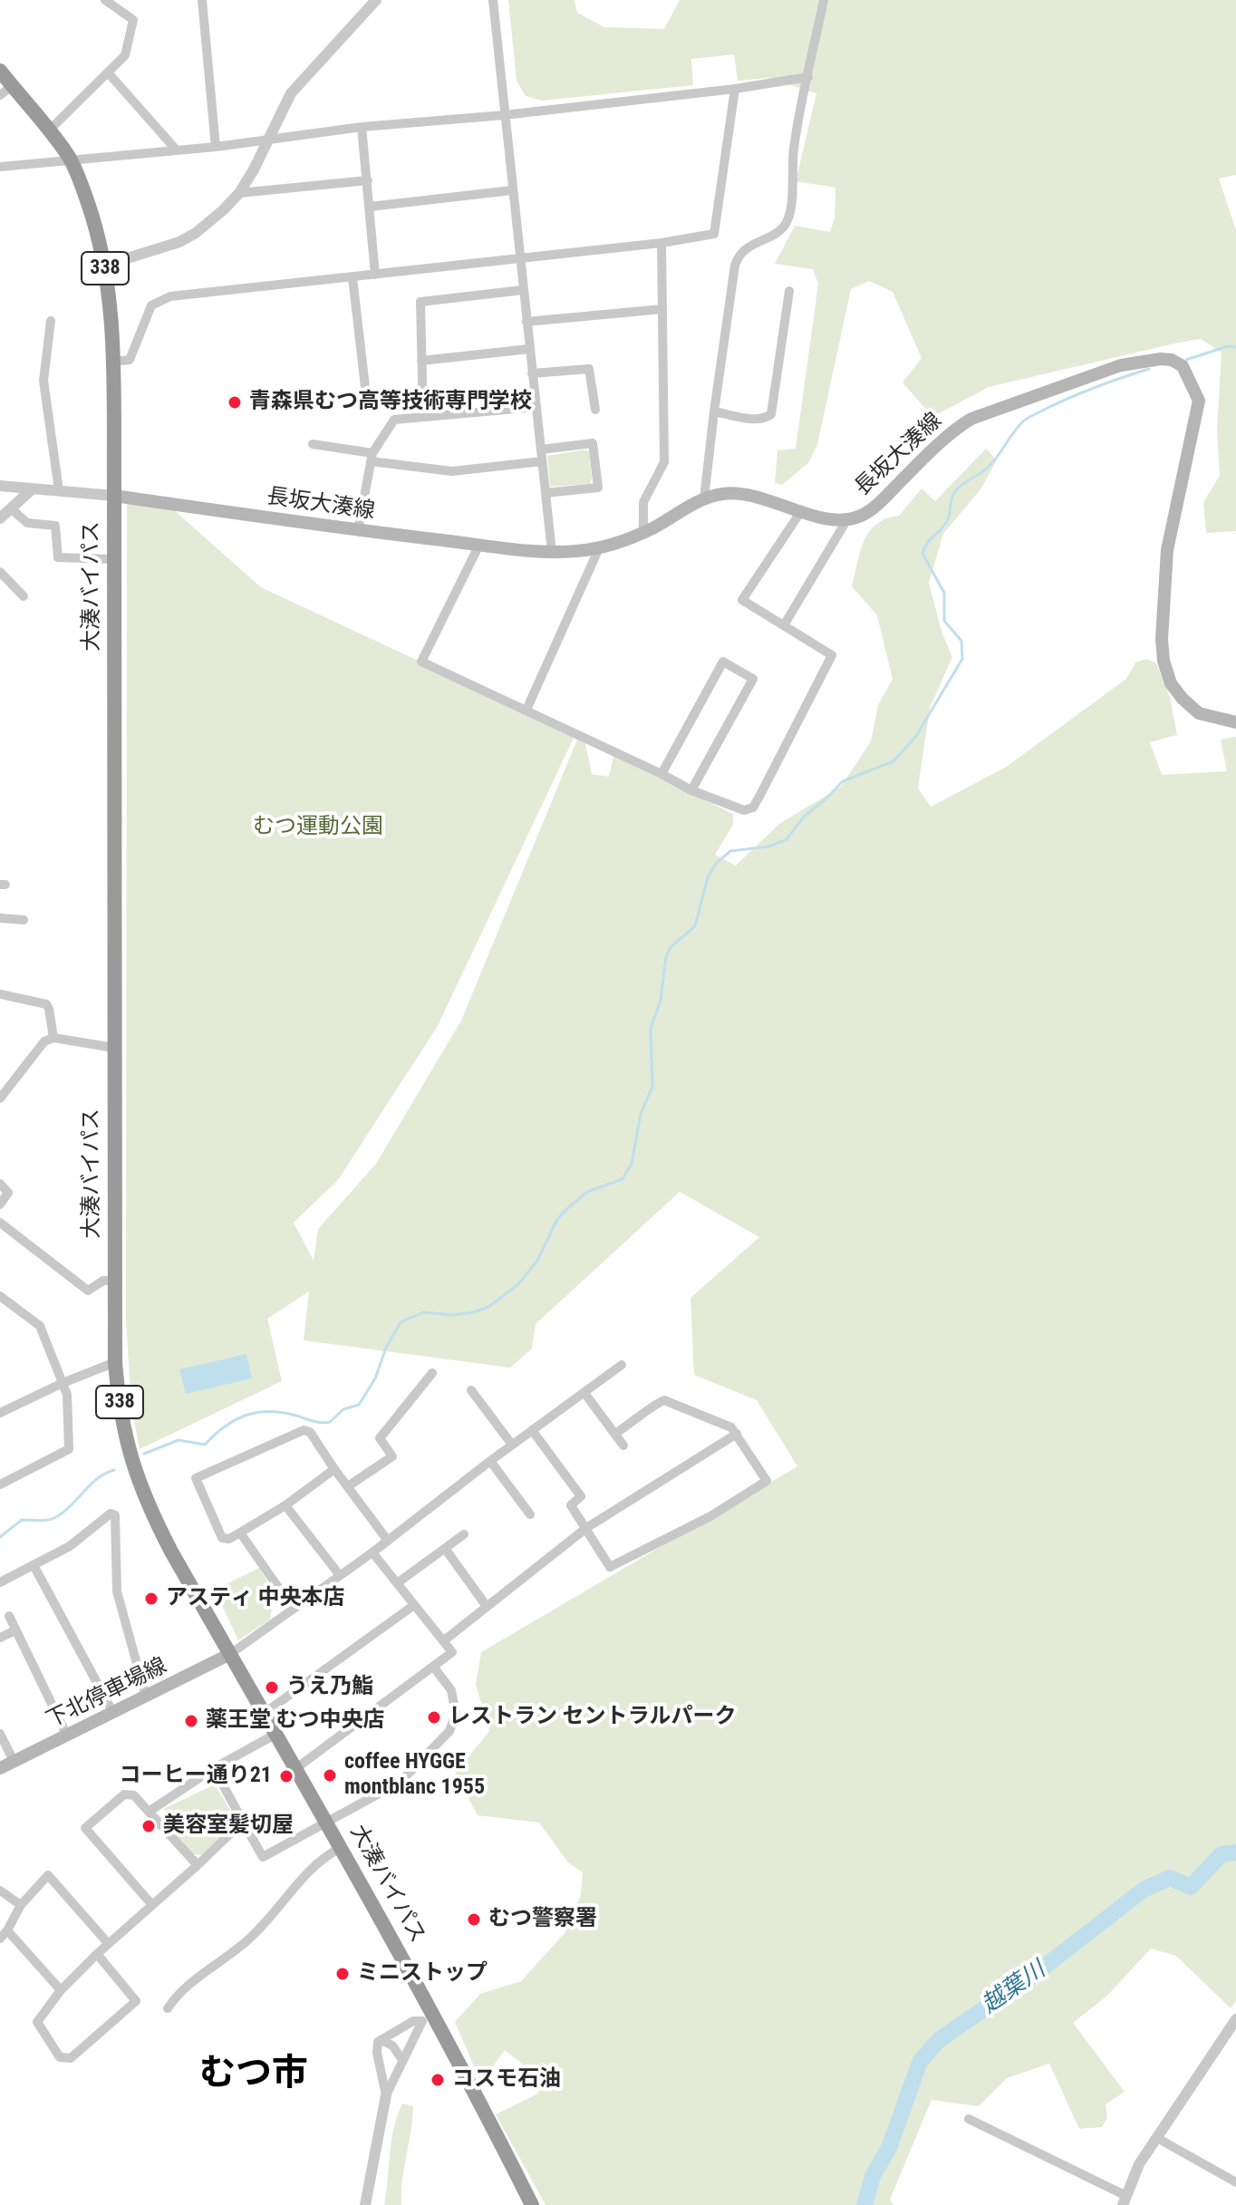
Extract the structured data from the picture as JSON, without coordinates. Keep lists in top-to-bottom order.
{
  "streets": {
    "highway": ["338", "大湊バイパス"],
    "main road": ["長坂大湊線", "下北停車場線"]
  },
  "crossings": [
    ["長坂大湊線", "大湊バイパス"],
    ["大湊バイパス", "下北停車場線"]
  ],
  "districts": ["むつ市"],
  "water": ["越葉川"],
  "parks": ["むつ運動公園"],
  "places": [
    "青森県むつ高等技術専門学校",
    "アスティ 中央本店",
    "うえ乃鮨",
    "レストラン セントラルパーク",
    "薬王堂 むつ中央店",
    "coffee HYGGE montblanc 1955",
    "コーヒー通り21",
    "美容室髪切屋",
    "むつ警察署",
    "ミニストップ",
    "コスモ石油"
  ]
}
